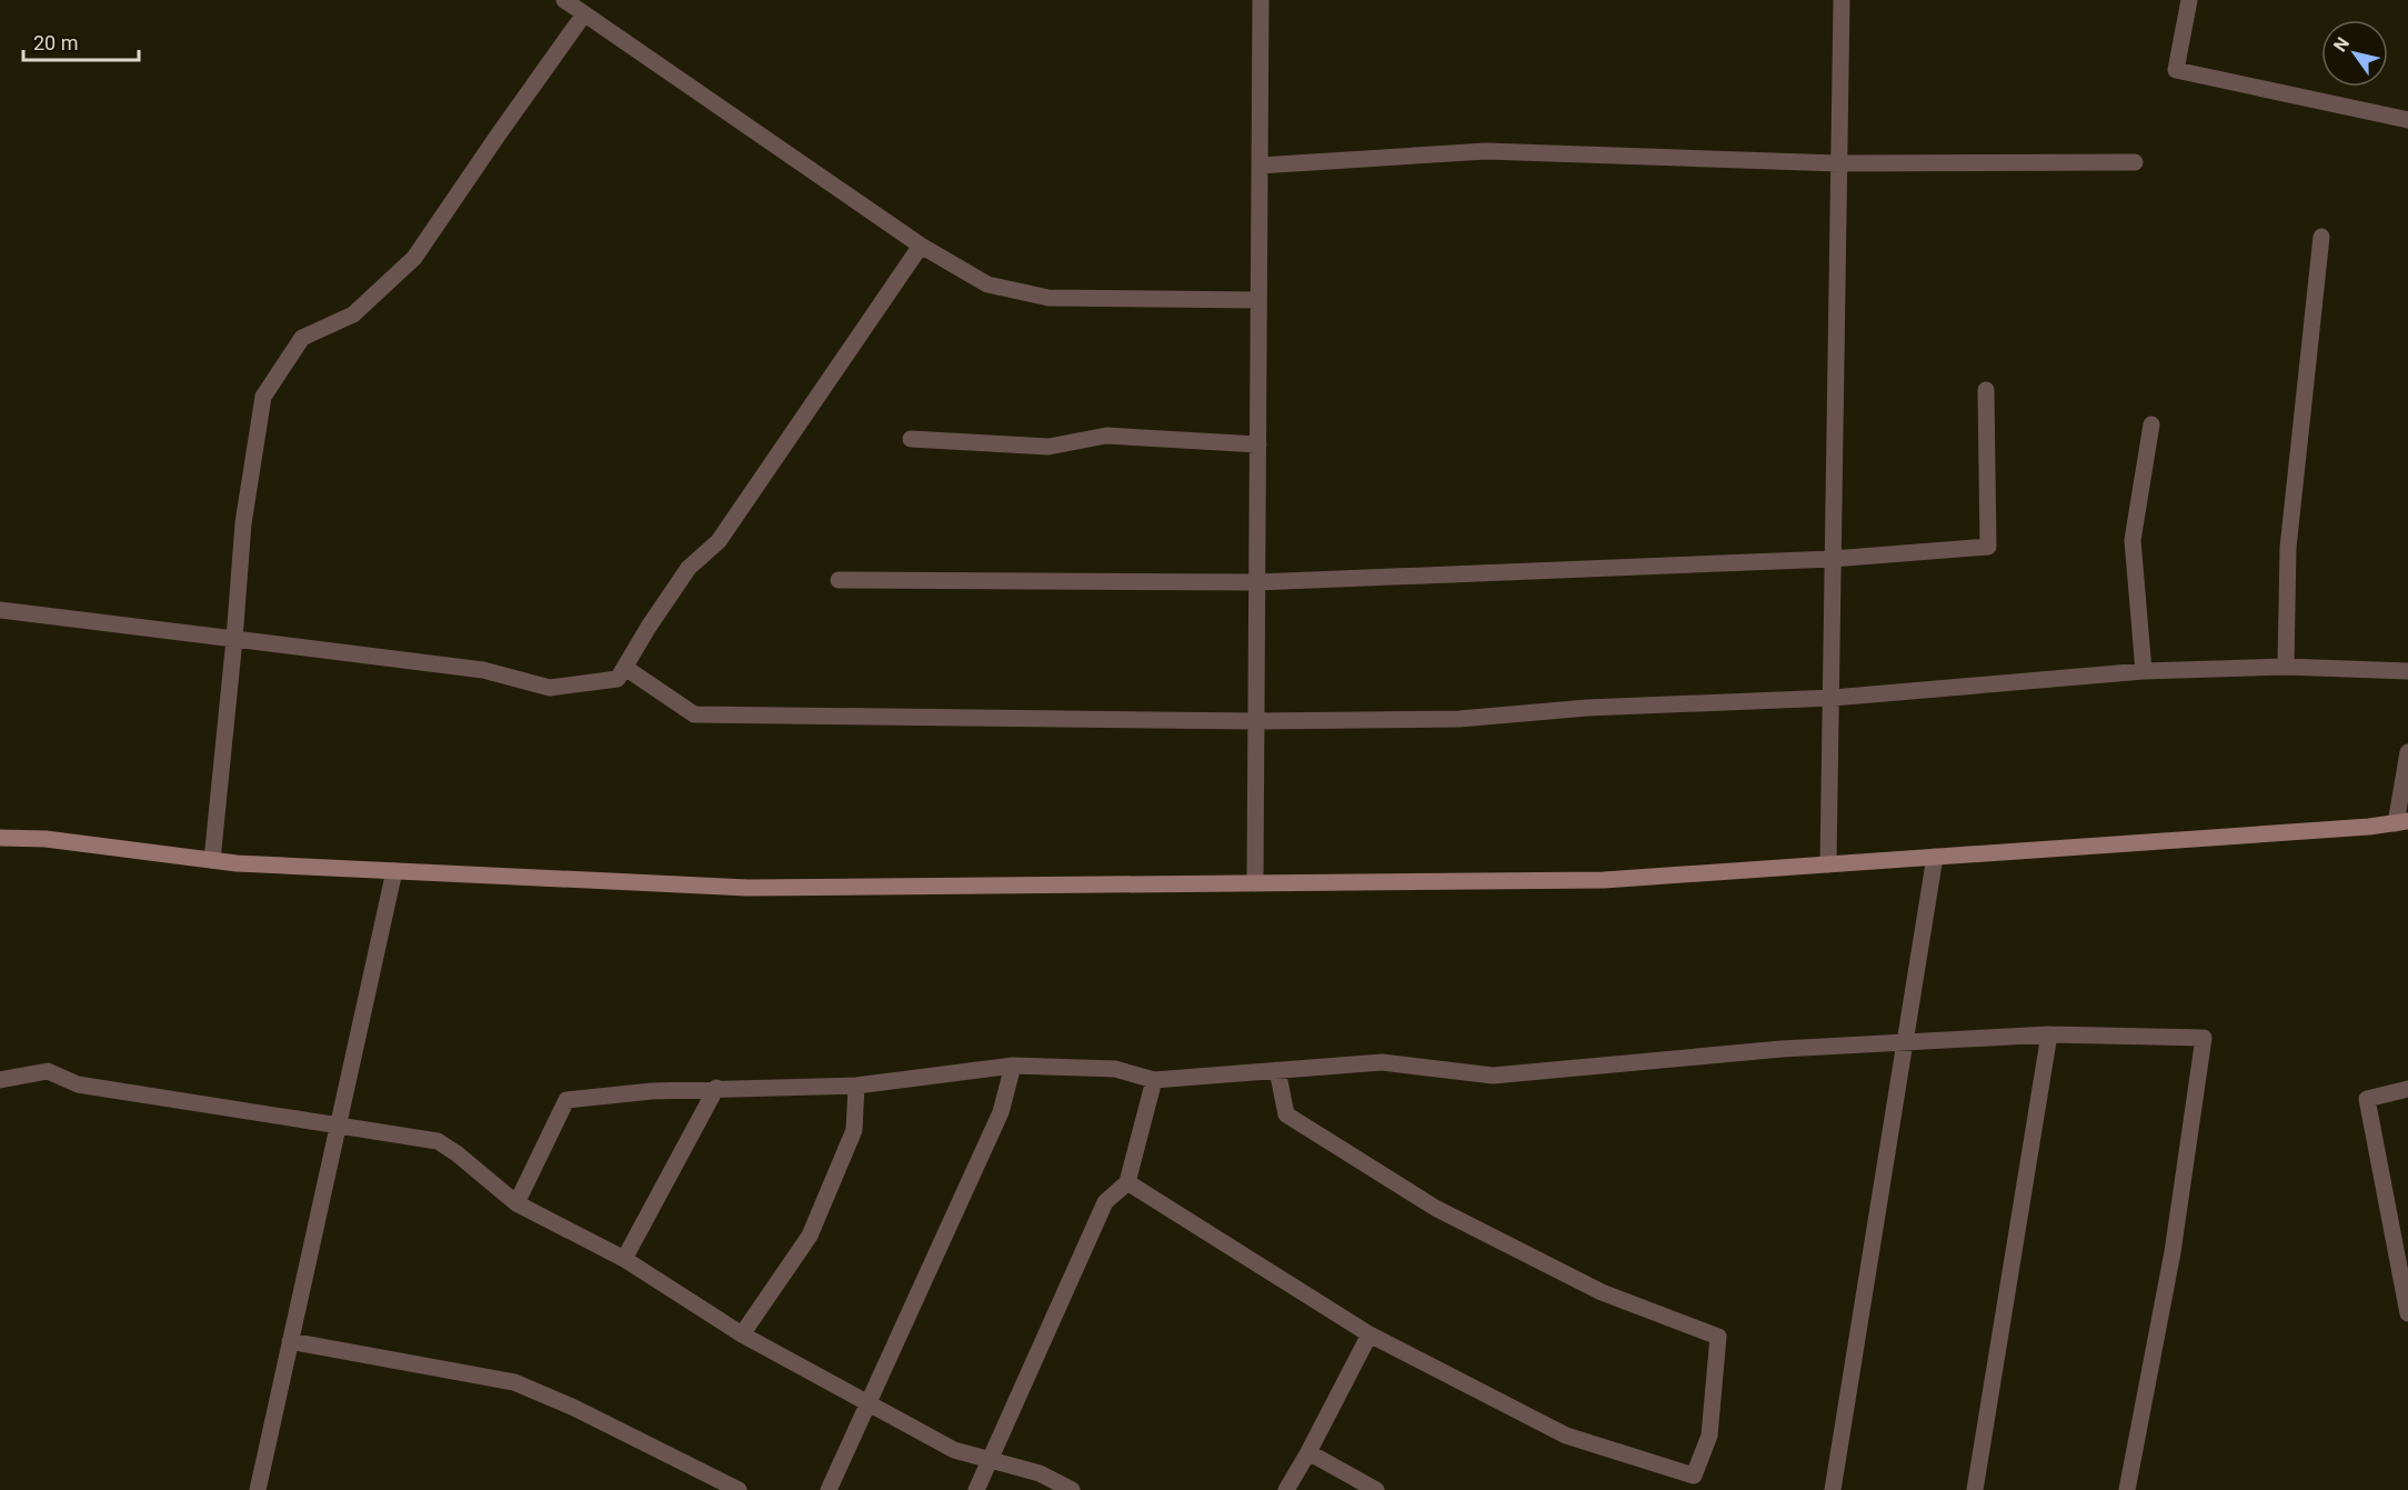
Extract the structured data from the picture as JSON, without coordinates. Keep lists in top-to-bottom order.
{
  "scale_bar": "20 m",
  "north": "top left"
}
